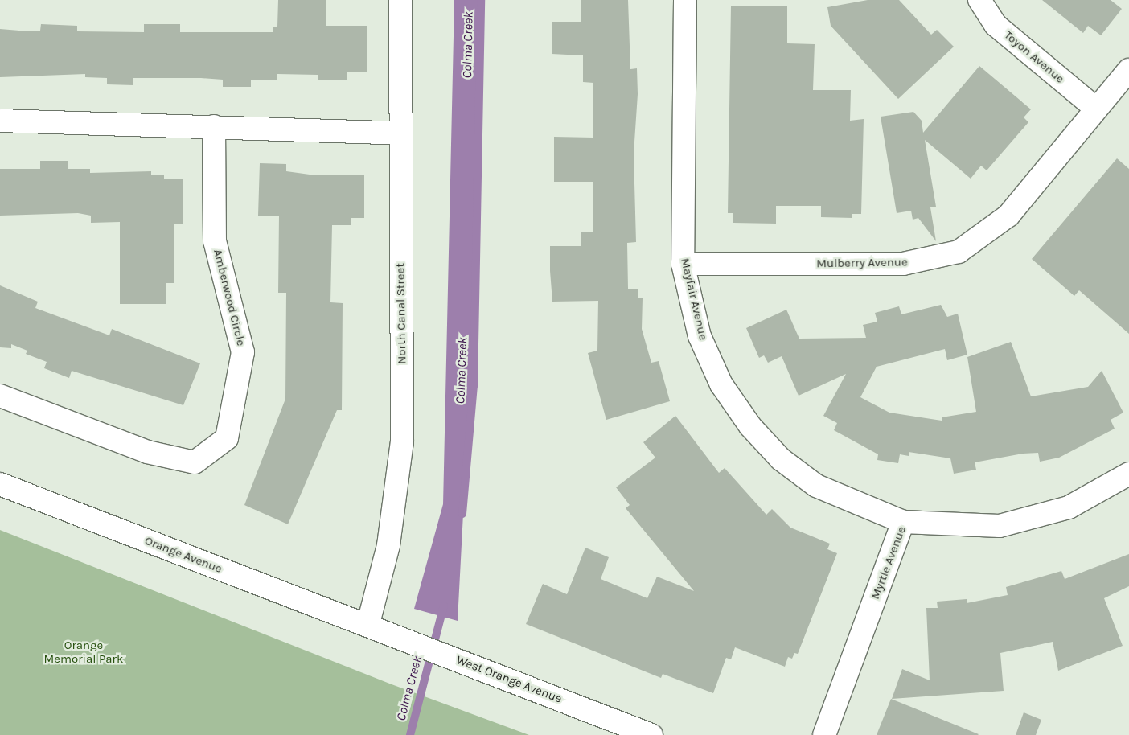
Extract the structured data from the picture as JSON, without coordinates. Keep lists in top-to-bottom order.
{
  "streets": {
    "street": [
      "Toyon Avenue",
      "Mulberry Avenue",
      "Amberwood Circle",
      "Mayfair Avenue",
      "North Canal Street",
      "Orange Avenue",
      "Myrtle Avenue",
      "West Orange Avenue"
    ]
  },
  "crossings": [
    ["Toyon Avenue", "Mulberry Avenue"],
    ["Mulberry Avenue", "Mayfair Avenue"],
    ["Mayfair Avenue", "Myrtle Avenue"],
    ["North Canal Street", "Orange Avenue"],
    ["North Canal Street", "West Orange Avenue"],
    ["Orange Avenue", "West Orange Avenue"]
  ],
  "water": ["Colma Creek"],
  "parks": ["Orange Memorial Park"]
}
